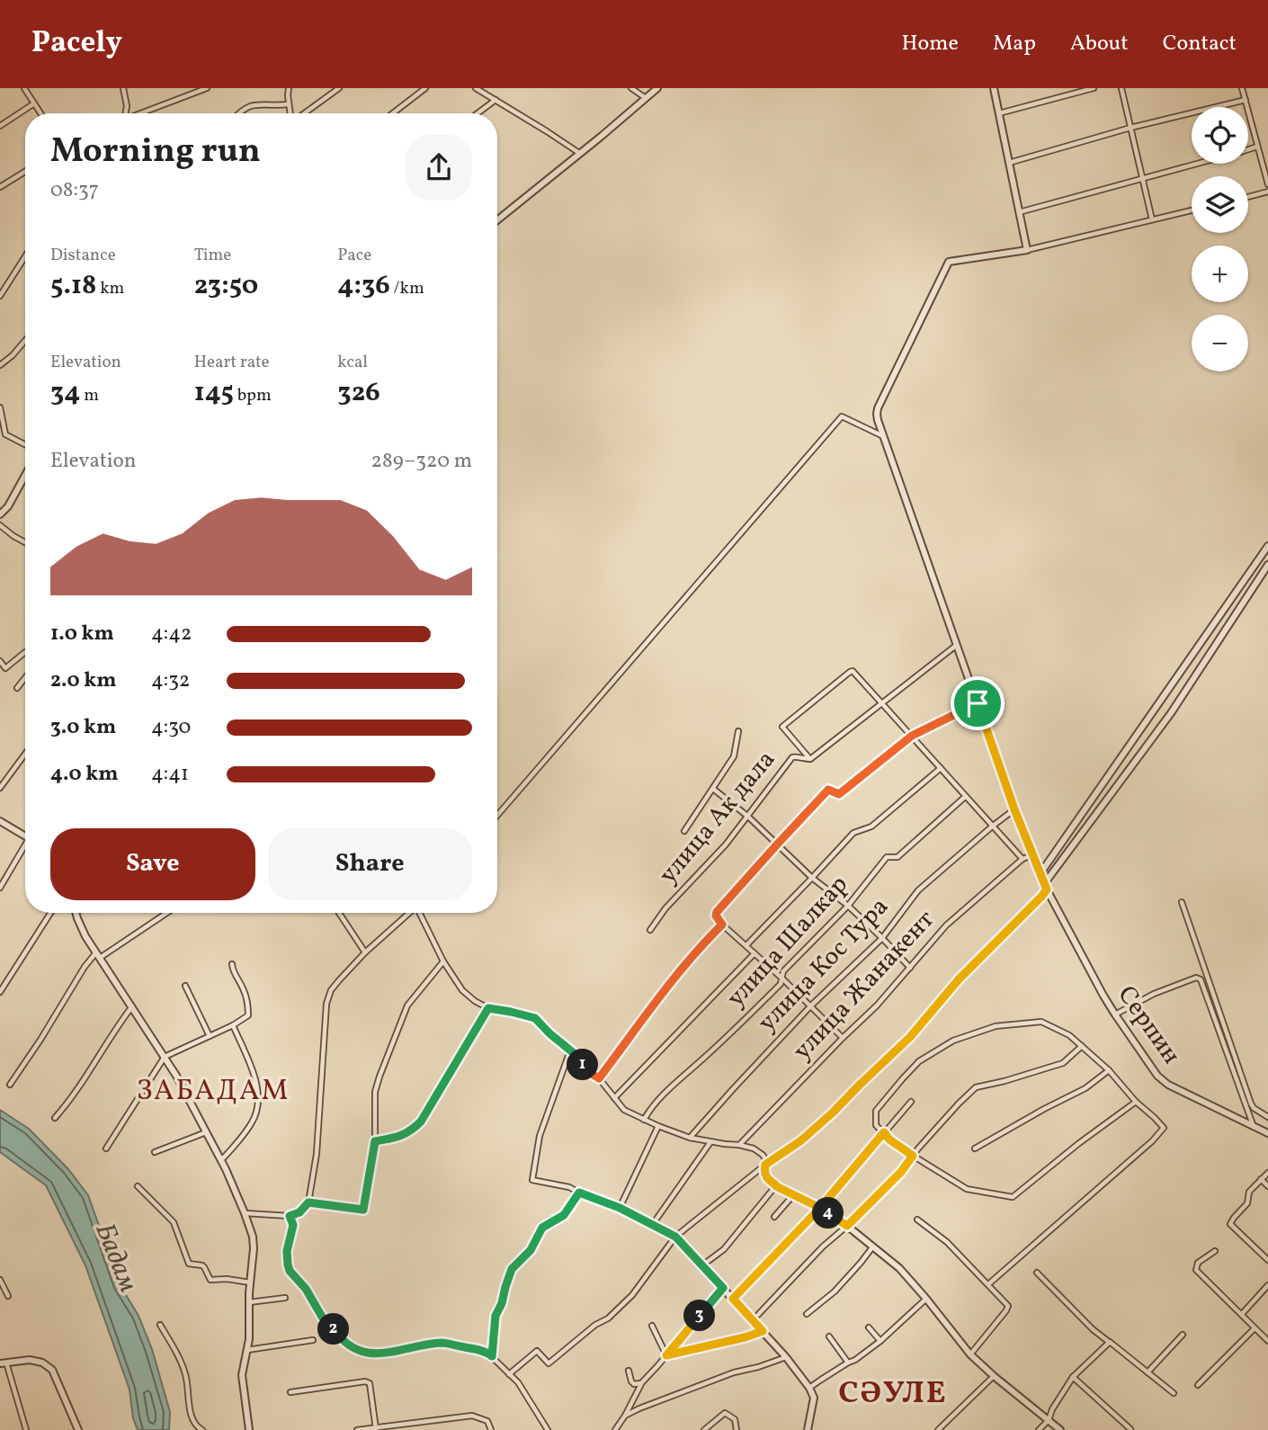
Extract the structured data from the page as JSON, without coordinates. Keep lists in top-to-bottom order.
{
  "streets": {
    "street": [
      "улица Ак дала",
      "улица Шалкар",
      "улица Кос Тура",
      "улица Жанакент",
      "Серпин"
    ]
  },
  "crossings": [
    ["улица Ак дала", "Серпин"],
    ["улица Кос Тура", "Серпин"]
  ],
  "districts": ["ЗАБАДАМ", "СӘУЛЕ"],
  "water": ["Бадам"],
  "page": {
    "header": "Pacely",
    "nav": [
      "Home",
      "Map",
      "About",
      "Contact"
    ],
    "map_buttons": ["+", "−"],
    "heading": ["Morning run", "08:37"],
    "stats": [
      ["Distance", "5.18 km"],
      ["Time", "23:50"],
      ["Pace", "4:36 /km"],
      ["Elevation", "34 m"],
      ["Heart rate", "145 bpm"],
      ["kcal", "326"]
    ],
    "chart": ["Elevation", "289–320 m"],
    "list": [
      {
        "name": "1.0 km",
        "note": "4:42"
      },
      {
        "name": "2.0 km",
        "note": "4:32"
      },
      {
        "name": "3.0 km",
        "note": "4:30"
      },
      {
        "name": "4.0 km",
        "note": "4:41"
      }
    ],
    "buttons": ["Save", "Share"],
    "pins": [
      "1",
      "4",
      "3",
      "2"
    ]
  }
}
